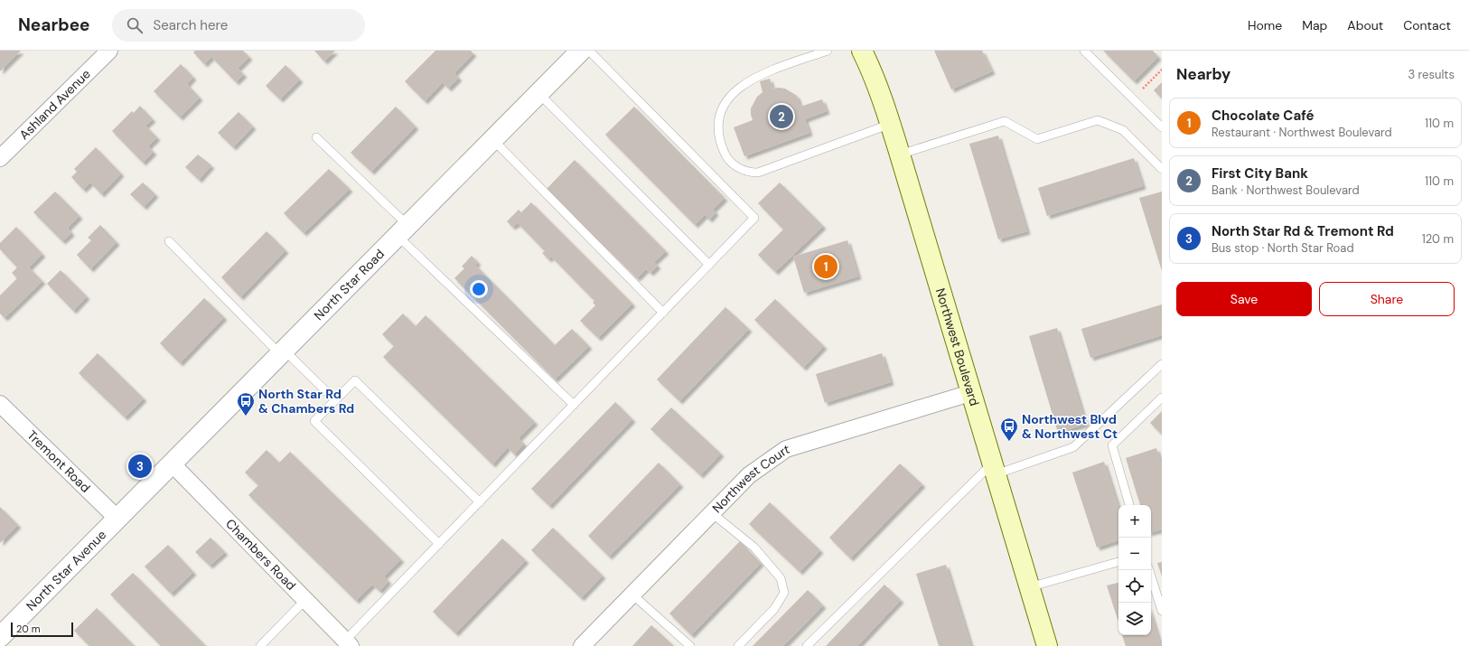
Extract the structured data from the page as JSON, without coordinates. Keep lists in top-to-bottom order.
{
  "streets": {
    "main road": ["Northwest Boulevard"],
    "street": [
      "Ashland Avenue",
      "North Star Road",
      "Tremont Road",
      "Northwest Court",
      "Chambers Road",
      "North Star Avenue"
    ]
  },
  "crossings": [
    ["North Star Road", "Tremont Road"],
    ["North Star Road", "Chambers Road"],
    ["North Star Road", "North Star Avenue"],
    ["Northwest Boulevard", "Northwest Court"],
    ["Tremont Road", "North Star Avenue"]
  ],
  "places": {
    "bus stop": ["North Star Rd & Chambers Rd", "Northwest Blvd & Northwest Ct"]
  },
  "scale_bar": "20 m",
  "page": {
    "header": "Nearbee",
    "search": "Search here",
    "nav": [
      "Home",
      "Map",
      "About",
      "Contact"
    ],
    "heading": ["Nearby", "3 results"],
    "list": [
      {
        "mark": "1",
        "name": "Chocolate Café",
        "note": "Restaurant · Northwest Boulevard",
        "value": "110 m"
      },
      {
        "mark": "2",
        "name": "First City Bank",
        "note": "Bank · Northwest Boulevard",
        "value": "110 m"
      },
      {
        "mark": "3",
        "name": "North Star Rd & Tremont Rd",
        "note": "Bus stop · North Star Road",
        "value": "120 m"
      }
    ],
    "pins": ["2", "1", "3"],
    "buttons": ["Save", "Share"],
    "map_buttons": ["+", "−"],
    "scale": "20 m"
  }
}
